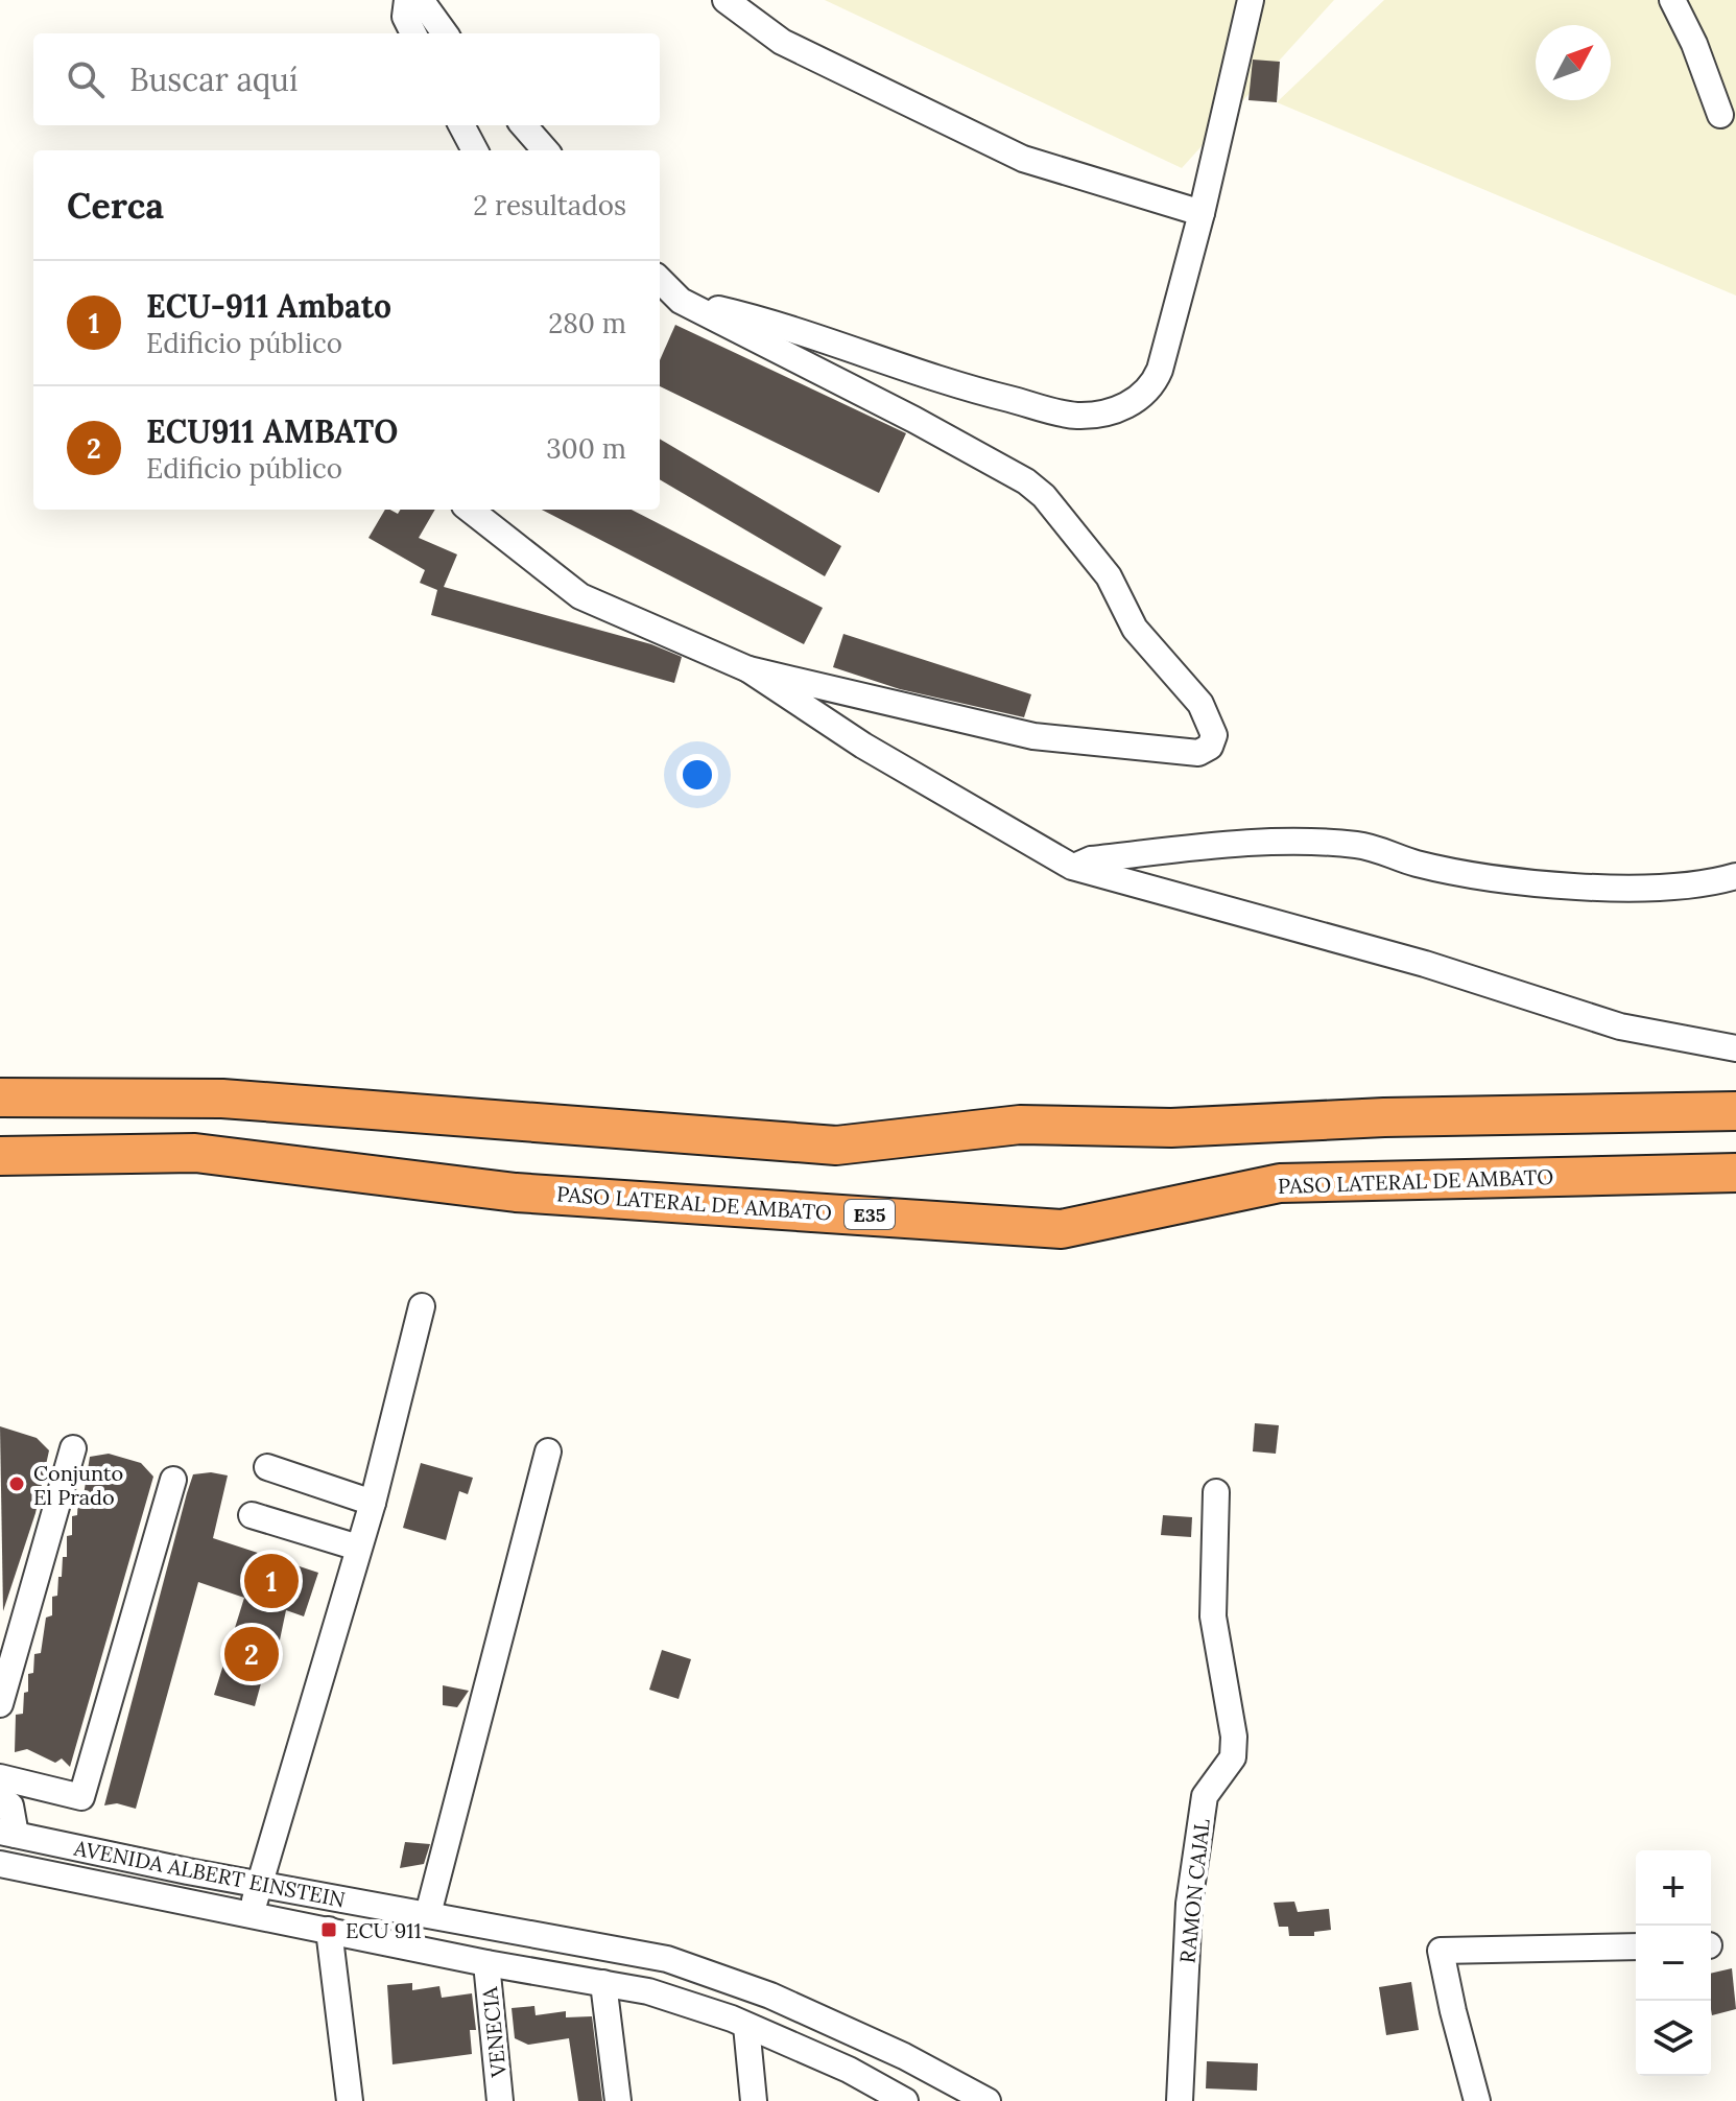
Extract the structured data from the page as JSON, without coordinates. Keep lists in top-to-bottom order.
{
  "streets": {
    "highway": ["PASO LATERAL DE AMBATO", "E35"],
    "street": ["AVENIDA ALBERT EINSTEIN", "RAMON CAJAL", "VENECIA"]
  },
  "crossings": [
    ["AVENIDA ALBERT EINSTEIN", "VENECIA"]
  ],
  "places": {
    "other": ["Conjunto El Prado"],
    "transit": ["ECU 911"]
  },
  "north": "top right",
  "page": {
    "search": "Buscar aquí",
    "heading": ["Cerca", "2 resultados"],
    "list": [
      {
        "mark": "1",
        "name": "ECU-911 Ambato",
        "note": "Edificio público",
        "value": "280 m"
      },
      {
        "mark": "2",
        "name": "ECU911 AMBATO",
        "note": "Edificio público",
        "value": "300 m"
      }
    ],
    "pins": ["1", "2"],
    "map_buttons": ["+", "−"]
  }
}
